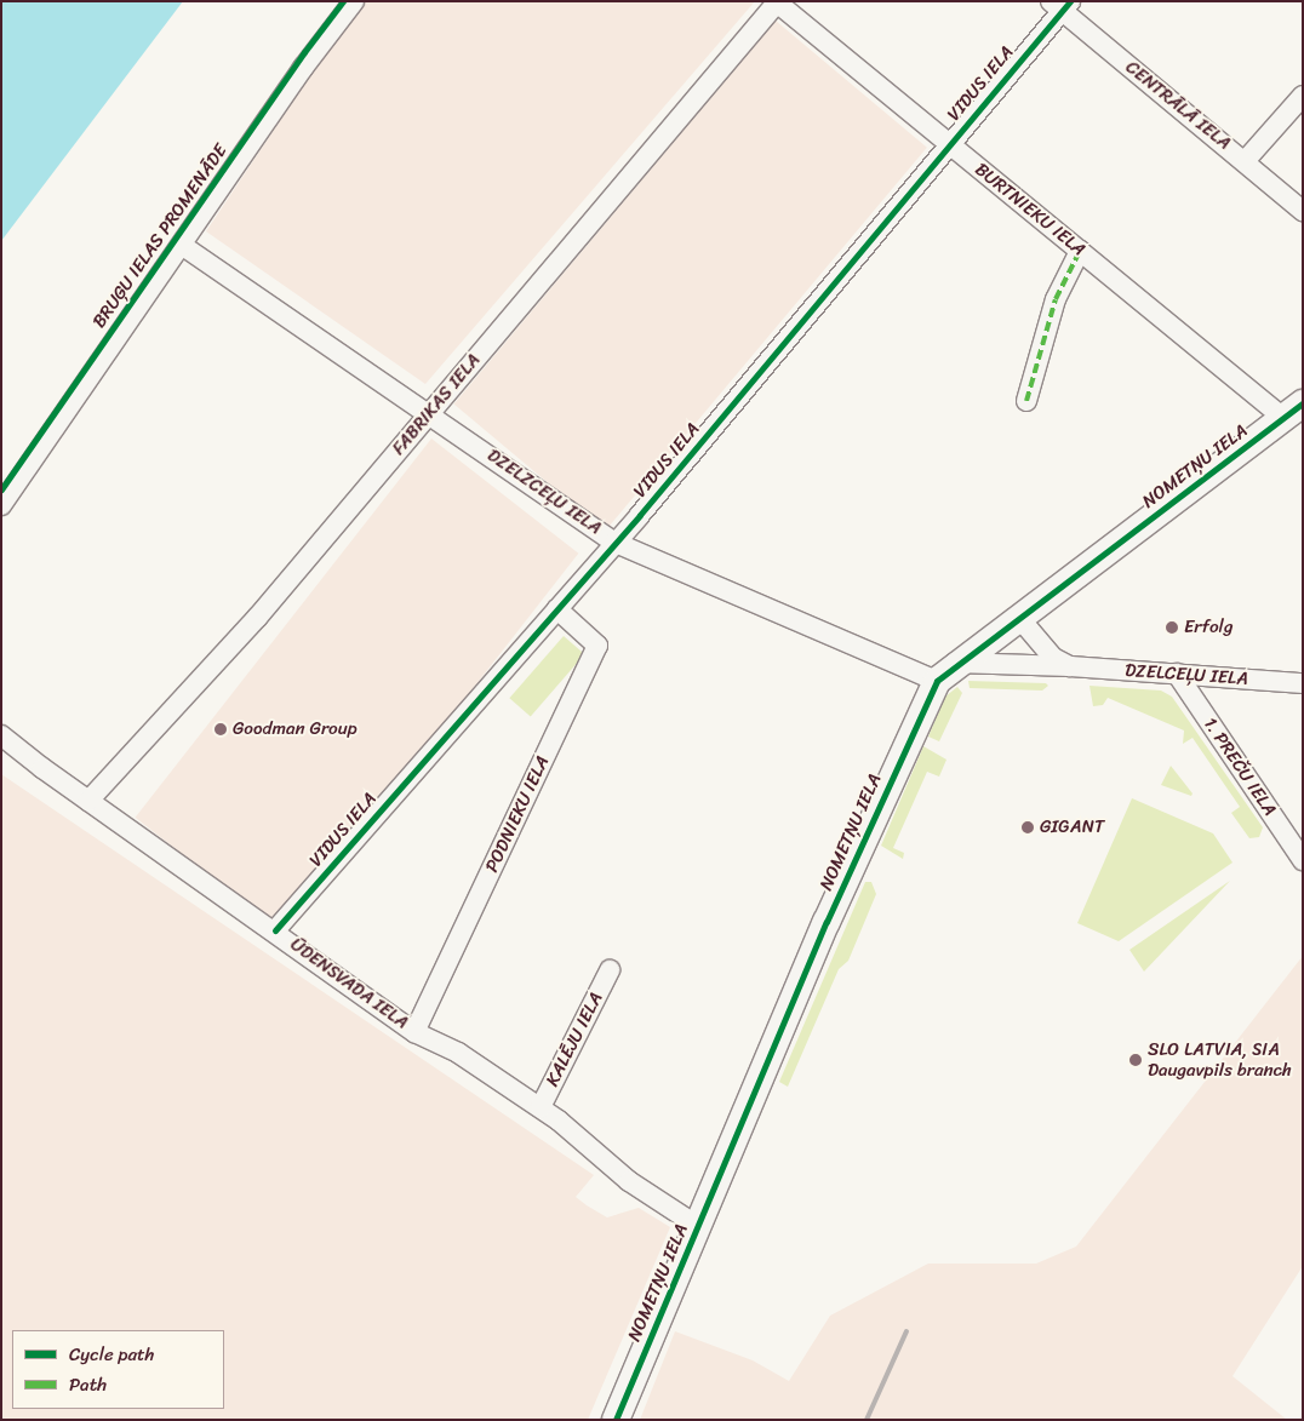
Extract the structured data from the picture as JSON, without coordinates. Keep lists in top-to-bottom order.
{
  "streets": {
    "street": [
      "VIDUS IELA",
      "CENTRĀLĀ IELA",
      "BURTNIEKU IELA",
      "FABRIKAS IELA",
      "NOMETŅU IELA",
      "DZELZCEĻU IELA",
      "DZELCEĻU IELA",
      "1. PREČU IELA",
      "PODNIEKU IELA",
      "ŪDENSVADA IELA",
      "KALĒJU IELA"
    ],
    "cycle path": ["BRUĢU IELAS PROMENĀDE"]
  },
  "crossings": [
    ["VIDUS IELA", "CENTRĀLĀ IELA"],
    ["VIDUS IELA", "BURTNIEKU IELA"],
    ["VIDUS IELA", "DZELZCEĻU IELA"],
    ["VIDUS IELA", "PODNIEKU IELA"],
    ["VIDUS IELA", "ŪDENSVADA IELA"],
    ["BURTNIEKU IELA", "FABRIKAS IELA"],
    ["BURTNIEKU IELA", "NOMETŅU IELA"],
    ["FABRIKAS IELA", "DZELZCEĻU IELA"],
    ["FABRIKAS IELA", "ŪDENSVADA IELA"],
    ["NOMETŅU IELA", "DZELZCEĻU IELA"],
    ["NOMETŅU IELA", "DZELCEĻU IELA"],
    ["NOMETŅU IELA", "ŪDENSVADA IELA"],
    ["DZELZCEĻU IELA", "DZELCEĻU IELA"],
    ["DZELCEĻU IELA", "1. PREČU IELA"],
    ["PODNIEKU IELA", "ŪDENSVADA IELA"],
    ["ŪDENSVADA IELA", "KALĒJU IELA"]
  ],
  "places": [
    "Erfolg",
    "Goodman Group",
    "GIGANT",
    "SLO LATVIA, SIA Daugavpils branch"
  ],
  "legend": ["Cycle path", "Path"]
}
